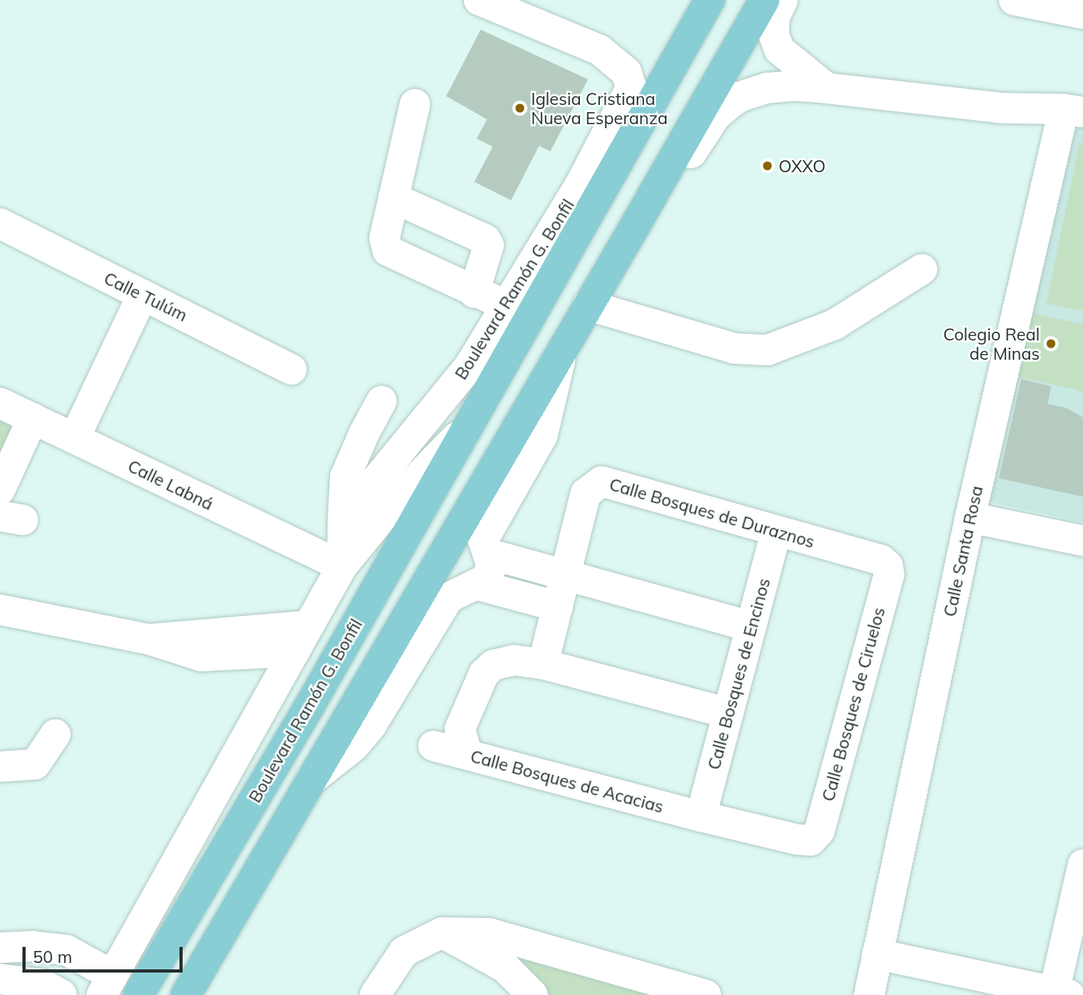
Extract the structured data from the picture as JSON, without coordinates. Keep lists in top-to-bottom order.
{
  "streets": {
    "main road": ["Boulevard Ramón G. Bonfil"],
    "street": [
      "Calle Tulúm",
      "Calle Labná",
      "Calle Bosques de Duraznos",
      "Calle Santa Rosa",
      "Calle Bosques de Encinos",
      "Calle Bosques de Ciruelos",
      "Calle Bosques de Acacias"
    ]
  },
  "crossings": [
    ["Boulevard Ramón G. Bonfil", "Calle Labná"],
    ["Calle Bosques de Duraznos", "Calle Bosques de Encinos"],
    ["Calle Bosques de Duraznos", "Calle Bosques de Ciruelos"],
    ["Calle Bosques de Encinos", "Calle Bosques de Acacias"],
    ["Calle Bosques de Ciruelos", "Calle Bosques de Acacias"]
  ],
  "places": ["Iglesia Cristiana Nueva Esperanza", "OXXO", "Colegio Real de Minas"],
  "scale_bar": "50 m"
}
